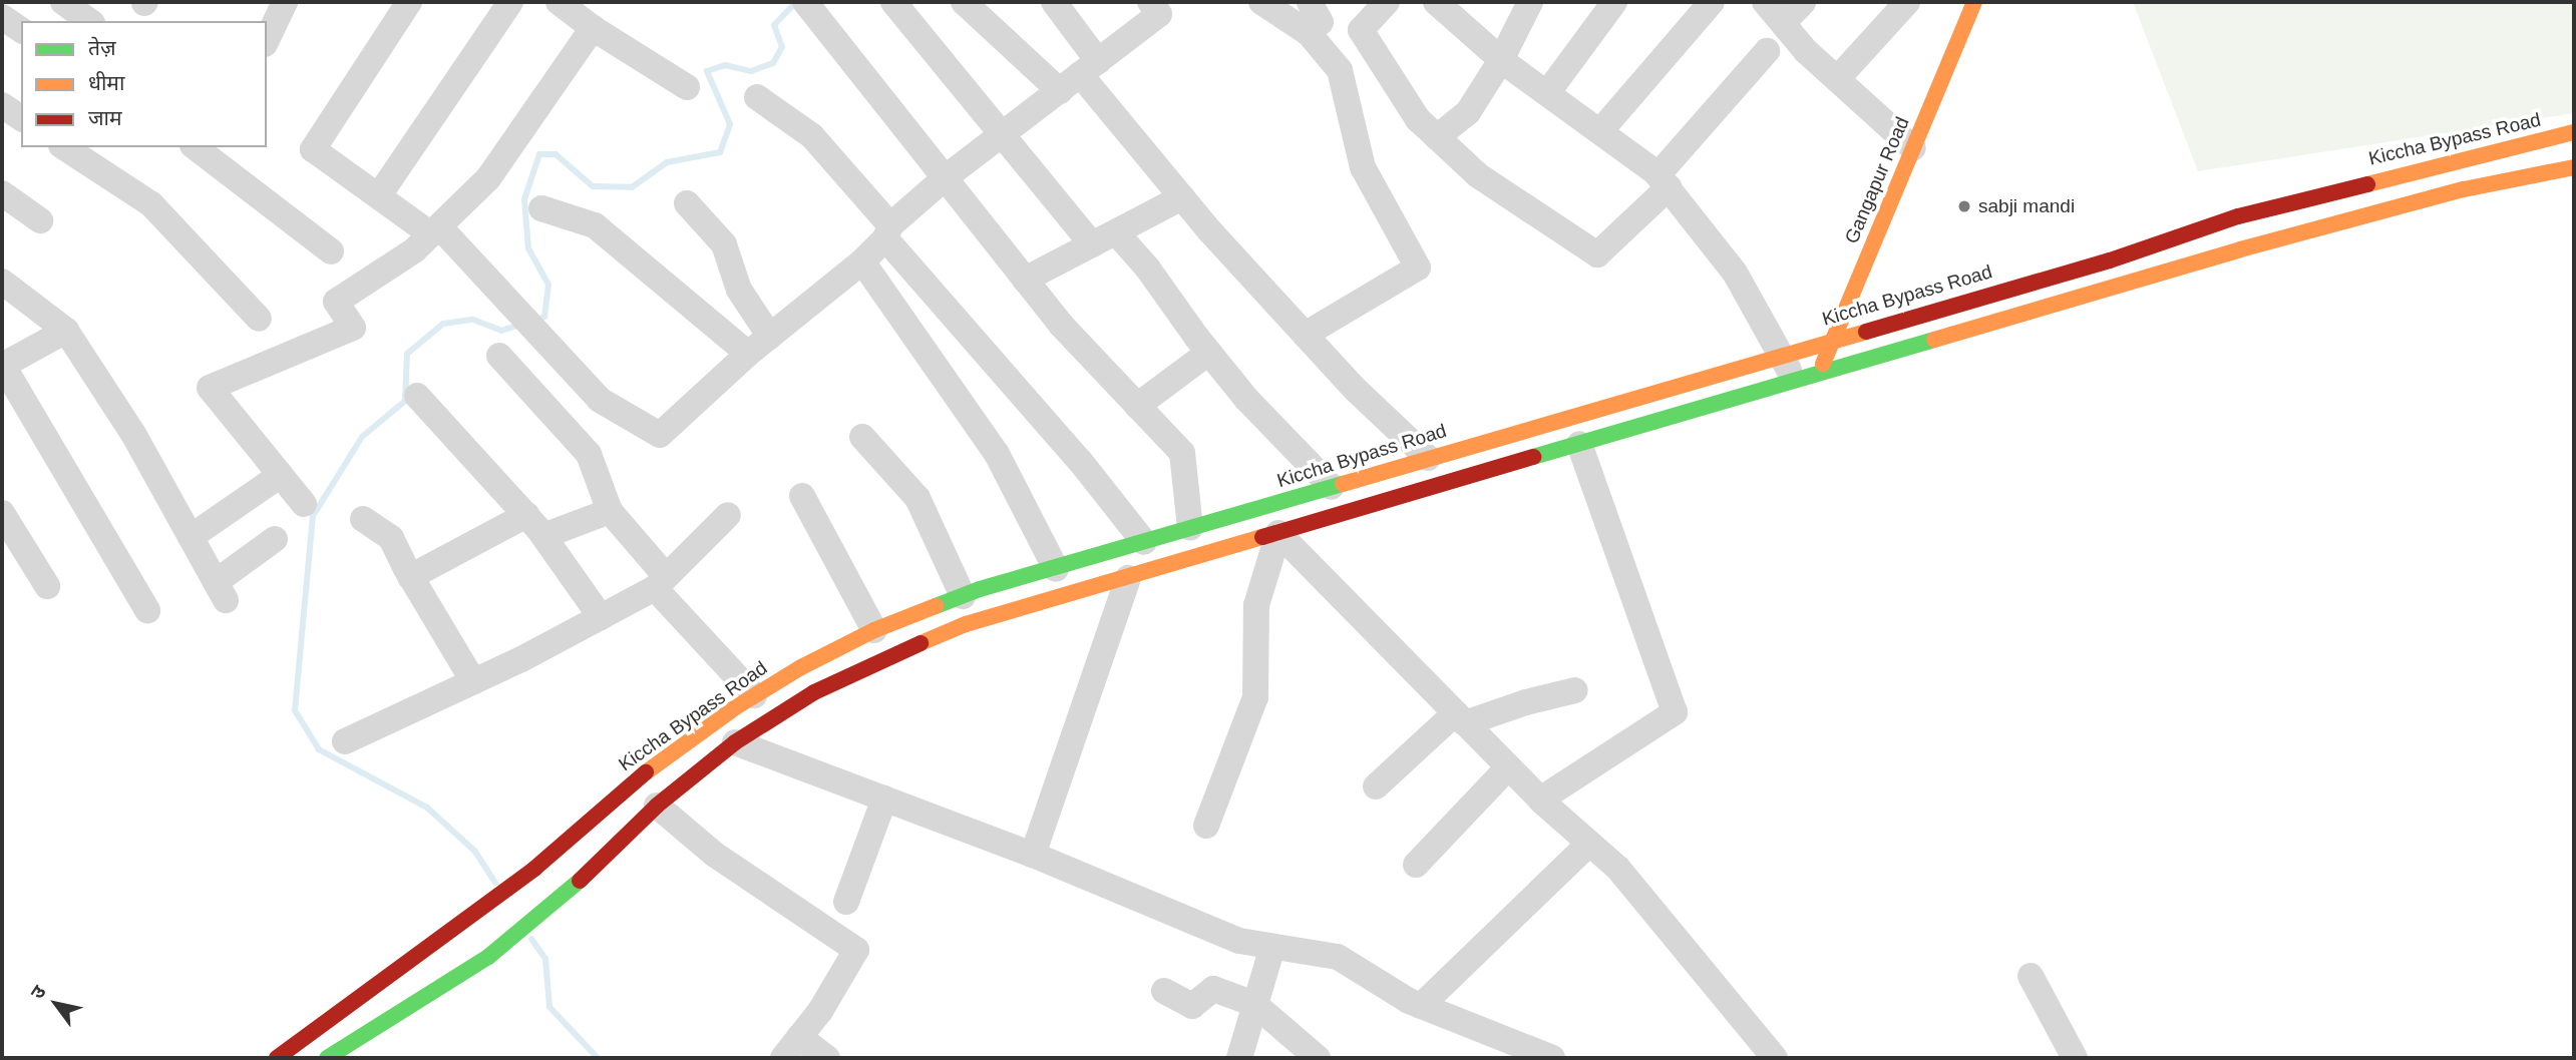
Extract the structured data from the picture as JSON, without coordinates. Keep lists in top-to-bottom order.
{
  "streets": {
    "main road": ["Kiccha Bypass Road", "Gangapur Road"]
  },
  "crossings": [
    ["Kiccha Bypass Road", "Gangapur Road"]
  ],
  "places": ["sabji mandi"],
  "legend": ["तेज़", "धीमा", "जाम"],
  "north": "top left"
}
